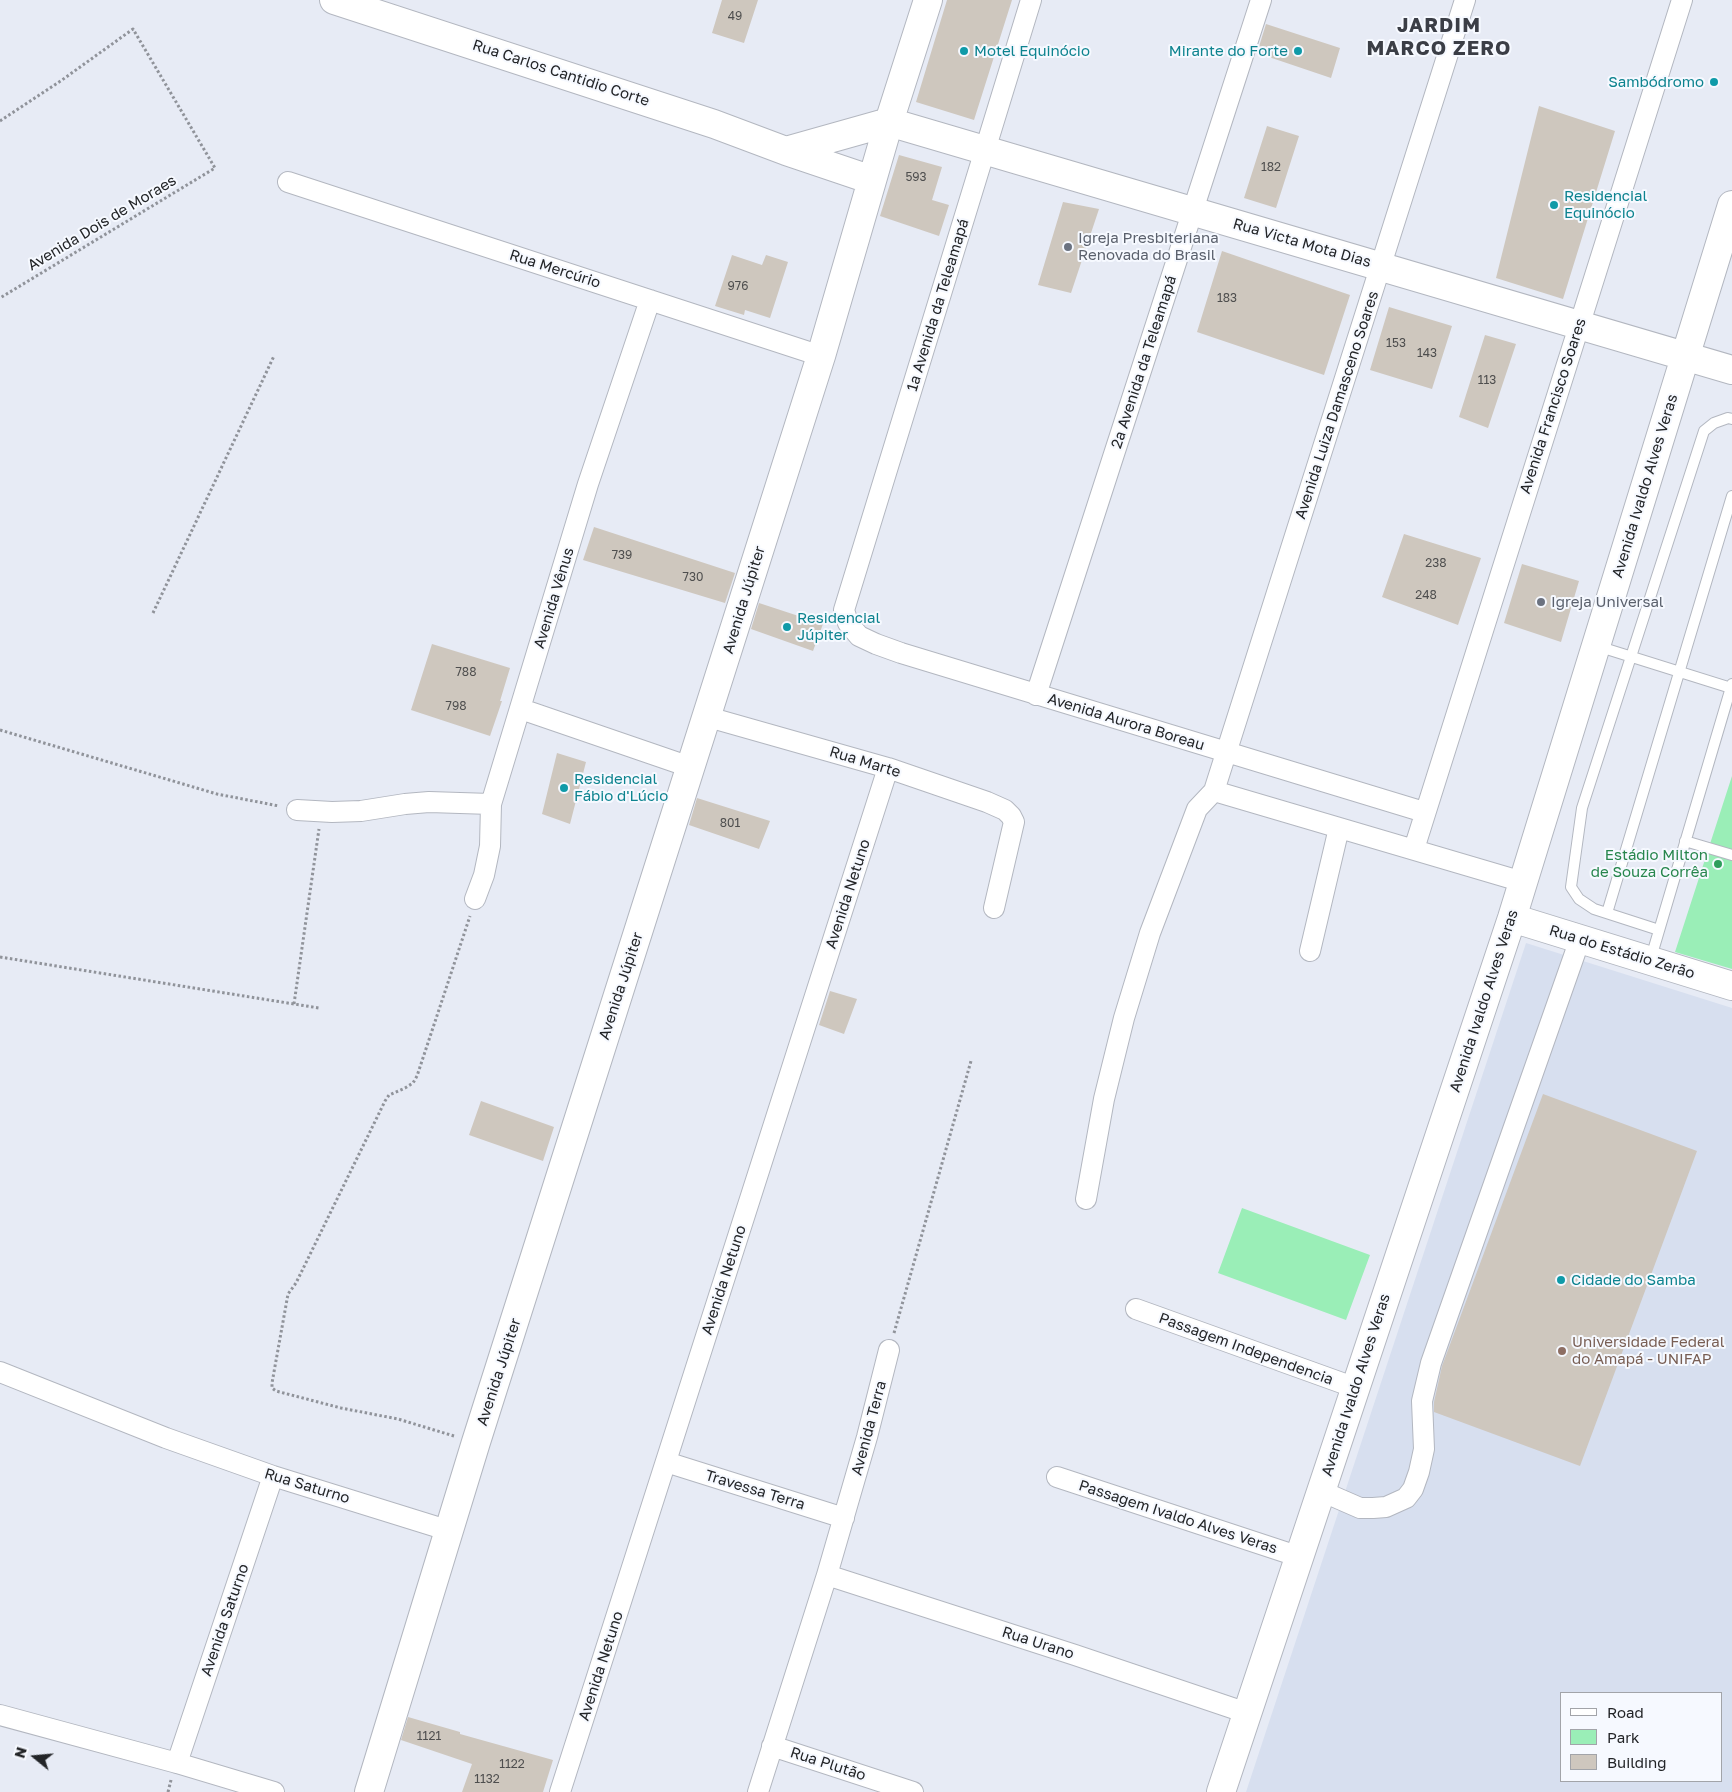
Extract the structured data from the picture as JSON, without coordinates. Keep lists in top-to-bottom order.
{
  "streets": {
    "main road": [
      "Rua Carlos Cantidio Corte",
      "Rua Victa Mota Dias",
      "Avenida Ivaldo Alves Veras",
      "Avenida Júpiter",
      "Rua do Estádio Zerão"
    ],
    "street": [
      "Rua Mercúrio",
      "1a Avenida da Teleamapá",
      "2a Avenida da Teleamapá",
      "Avenida Luiza Damasceno Soares",
      "Avenida Francisco Soares",
      "Avenida Vênus",
      "Avenida Aurora Boreau",
      "Rua Marte",
      "Avenida Netuno",
      "Passagem Independencia",
      "Avenida Terra",
      "Rua Saturno",
      "Travessa Terra",
      "Passagem Ivaldo Alves Veras",
      "Avenida Saturno",
      "Rua Urano",
      "Rua Plutão"
    ],
    "path": ["Avenida Dois de Moraes"]
  },
  "crossings": [
    ["Rua Carlos Cantidio Corte", "Avenida Júpiter"],
    ["Rua Victa Mota Dias", "1a Avenida da Teleamapá"],
    ["Rua Victa Mota Dias", "2a Avenida da Teleamapá"],
    ["Rua Victa Mota Dias", "Avenida Luiza Damasceno Soares"],
    ["Rua Victa Mota Dias", "Avenida Francisco Soares"],
    ["Rua Victa Mota Dias", "Avenida Ivaldo Alves Veras"],
    ["Rua Victa Mota Dias", "Avenida Júpiter"],
    ["Rua Mercúrio", "Avenida Vênus"],
    ["Rua Mercúrio", "Avenida Júpiter"],
    ["1a Avenida da Teleamapá", "Avenida Aurora Boreau"],
    ["2a Avenida da Teleamapá", "Avenida Aurora Boreau"],
    ["Avenida Luiza Damasceno Soares", "Avenida Aurora Boreau"],
    ["Avenida Francisco Soares", "Avenida Aurora Boreau"],
    ["Avenida Ivaldo Alves Veras", "Rua do Estádio Zerão"],
    ["Avenida Ivaldo Alves Veras", "Passagem Independencia"],
    ["Avenida Ivaldo Alves Veras", "Passagem Ivaldo Alves Veras"],
    ["Avenida Ivaldo Alves Veras", "Rua Urano"],
    ["Avenida Júpiter", "Rua Marte"],
    ["Avenida Júpiter", "Rua Saturno"],
    ["Rua Marte", "Avenida Netuno"],
    ["Avenida Netuno", "Travessa Terra"],
    ["Avenida Terra", "Travessa Terra"],
    ["Avenida Terra", "Rua Urano"],
    ["Avenida Terra", "Rua Plutão"],
    ["Rua Saturno", "Avenida Saturno"]
  ],
  "districts": ["JARDIM MARCO ZERO"],
  "places": [
    "Motel Equinócio",
    "Mirante do Forte",
    "Sambódromo",
    "Residencial Equinócio",
    "Igreja Presbiteriana Renovada do Brasil",
    "Igreja Universal",
    "Residencial Júpiter",
    "Residencial Fábio d'Lúcio",
    "Estádio Milton de Souza Corrêa",
    "Cidade do Samba",
    "Universidade Federal do Amapá - UNIFAP"
  ],
  "house_numbers": [
    "49",
    "182",
    "593",
    "976",
    "183",
    "153",
    "143",
    "113",
    "739",
    "238",
    "730",
    "248",
    "788",
    "798",
    "801",
    "1121",
    "1122",
    "1132"
  ],
  "legend": ["Road", "Park", "Building"],
  "north": "left"
}
